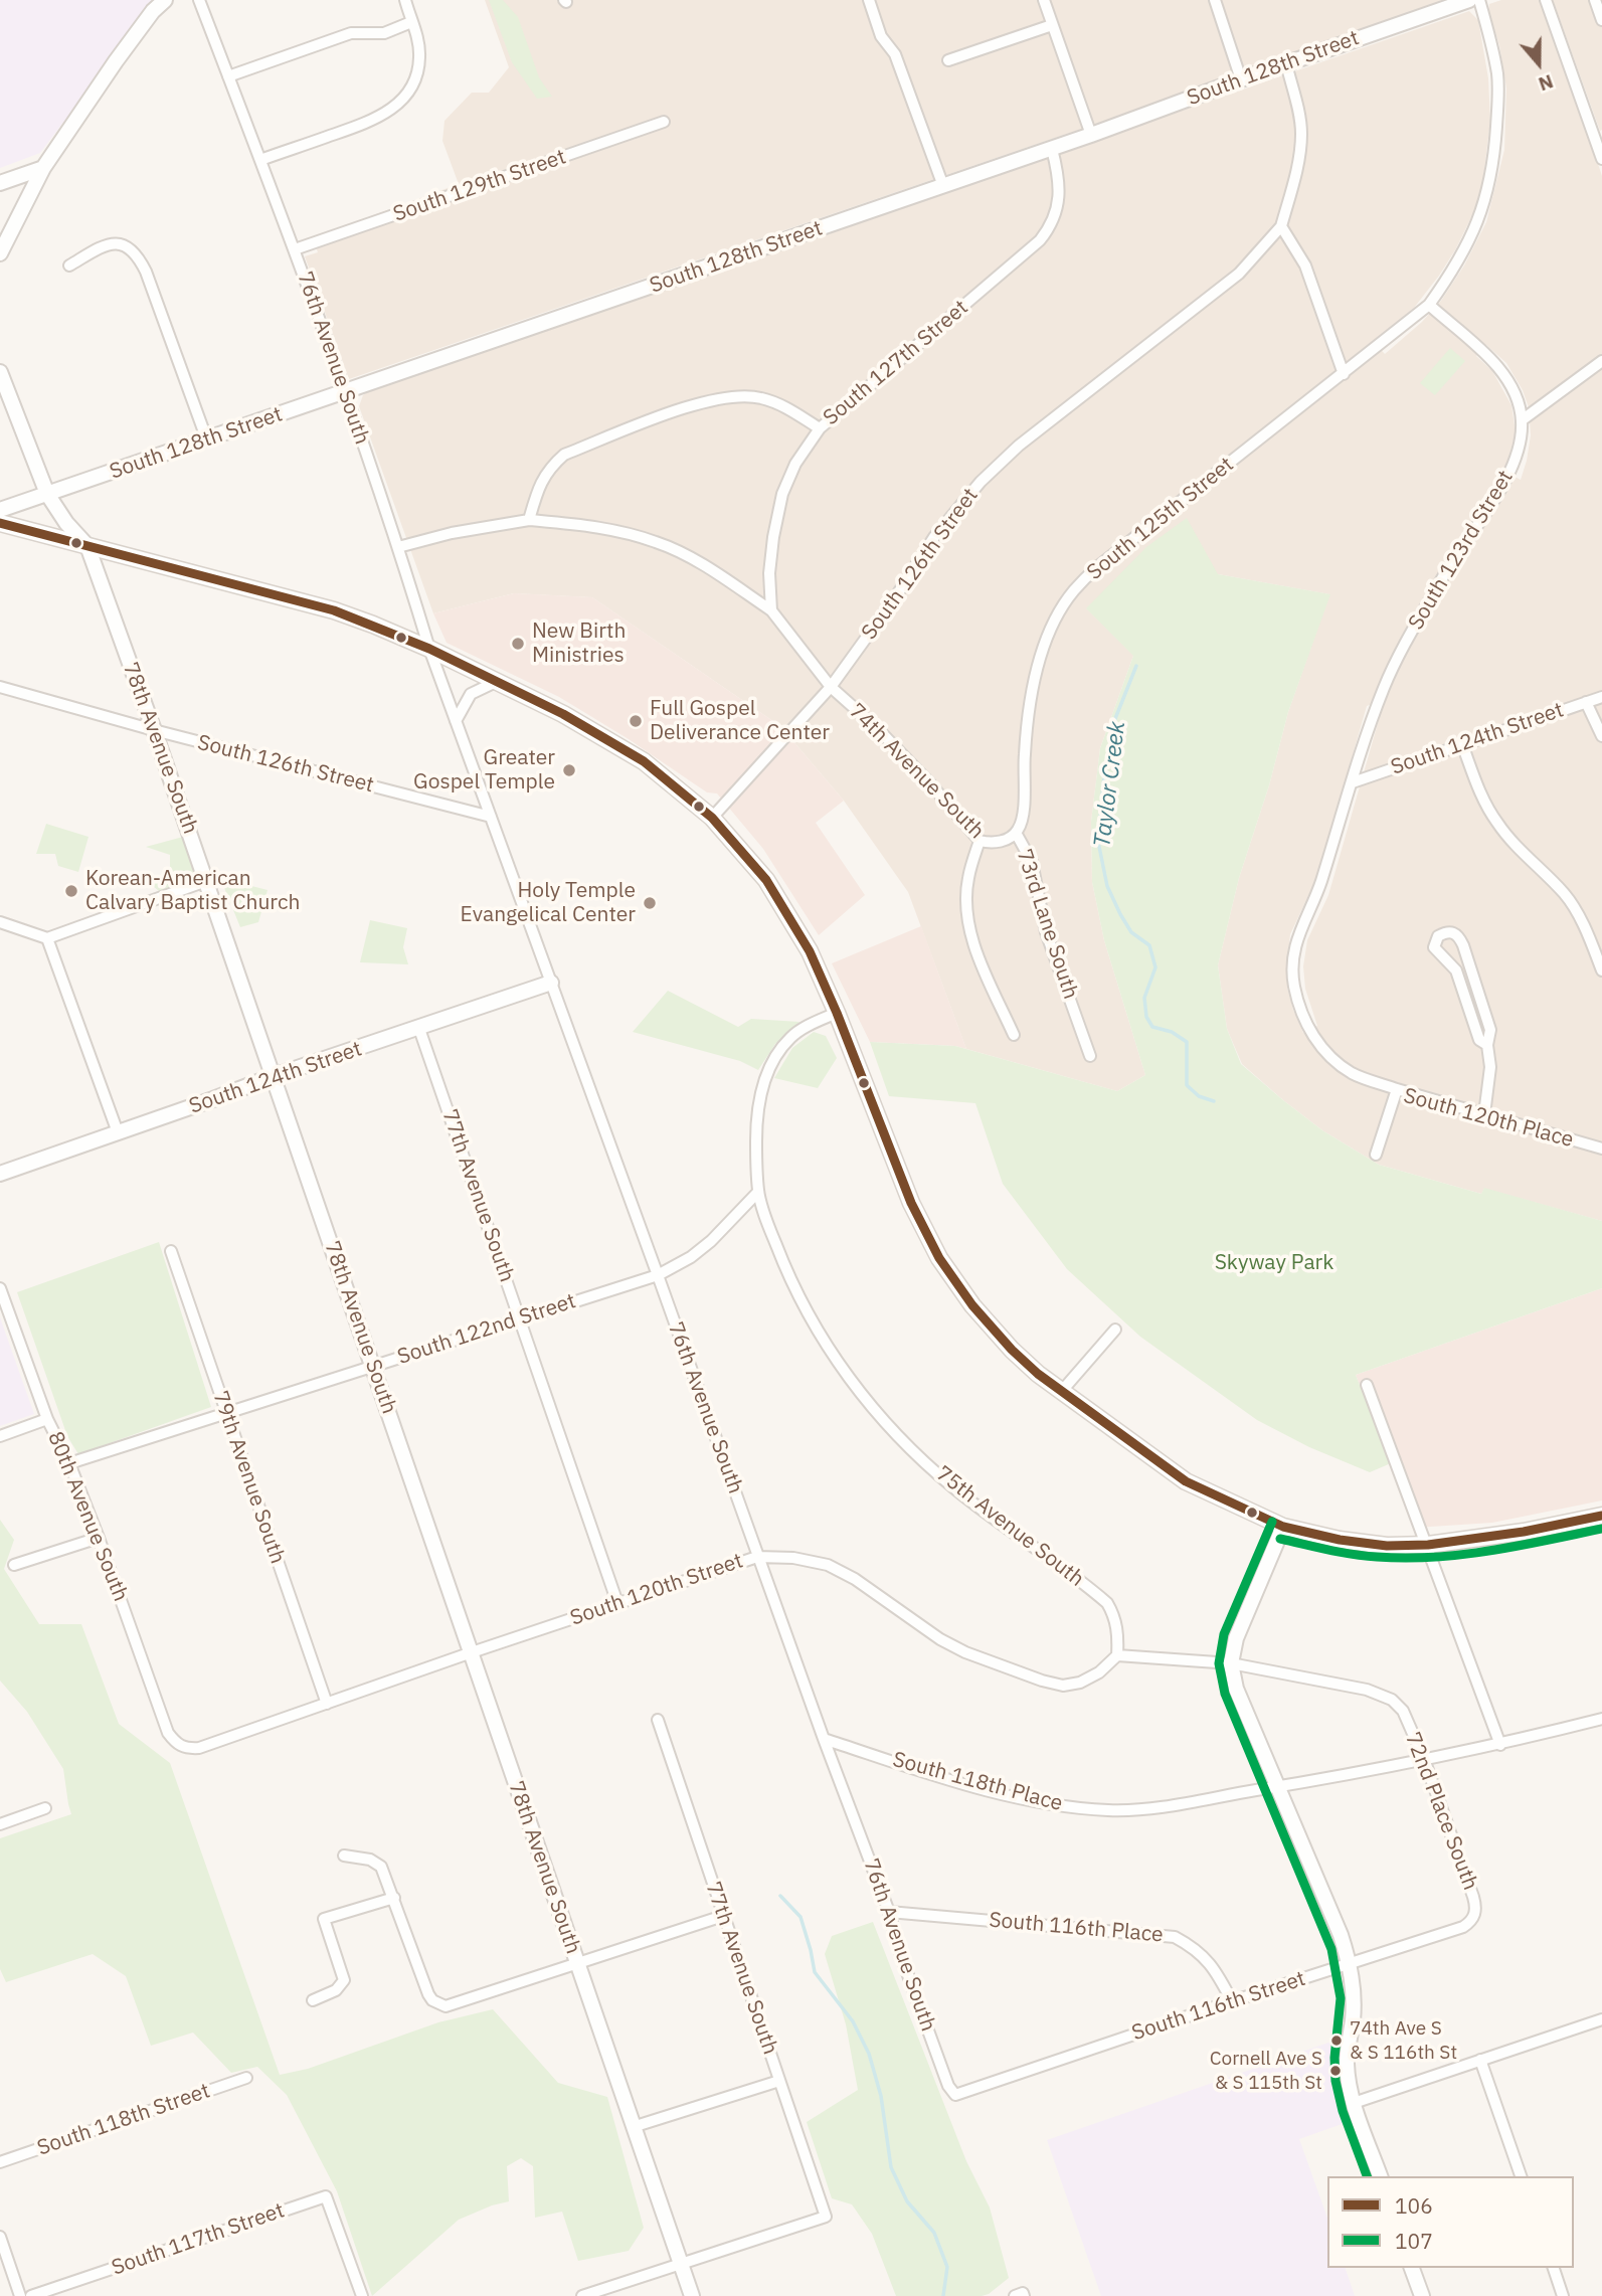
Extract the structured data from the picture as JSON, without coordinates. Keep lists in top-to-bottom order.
{
  "streets": {
    "street": [
      "South 128th Street",
      "South 129th Street",
      "76th Avenue South",
      "South 127th Street",
      "South 125th Street",
      "South 123rd Street",
      "South 126th Street",
      "South 124th Street",
      "78th Avenue South",
      "74th Avenue South",
      "73rd Lane South",
      "South 120th Place",
      "77th Avenue South",
      "South 122nd Street",
      "79th Avenue South",
      "80th Avenue South",
      "75th Avenue South",
      "South 120th Street",
      "South 118th Place",
      "72nd Place South",
      "South 116th Place",
      "South 116th Street",
      "South 118th Street",
      "South 117th Street"
    ]
  },
  "crossings": [
    ["South 128th Street", "76th Avenue South"],
    ["South 128th Street", "South 127th Street"],
    ["South 128th Street", "78th Avenue South"],
    ["South 129th Street", "76th Avenue South"],
    ["76th Avenue South", "South 126th Street"],
    ["76th Avenue South", "South 124th Street"],
    ["76th Avenue South", "South 122nd Street"],
    ["76th Avenue South", "South 120th Street"],
    ["76th Avenue South", "South 118th Place"],
    ["76th Avenue South", "South 116th Place"],
    ["76th Avenue South", "South 116th Street"],
    ["South 127th Street", "74th Avenue South"],
    ["South 125th Street", "South 123rd Street"],
    ["South 125th Street", "74th Avenue South"],
    ["South 125th Street", "73rd Lane South"],
    ["South 123rd Street", "South 124th Street"],
    ["South 123rd Street", "South 120th Place"],
    ["South 126th Street", "78th Avenue South"],
    ["South 126th Street", "74th Avenue South"],
    ["South 124th Street", "78th Avenue South"],
    ["South 124th Street", "77th Avenue South"],
    ["78th Avenue South", "77th Avenue South"],
    ["78th Avenue South", "South 122nd Street"],
    ["78th Avenue South", "South 120th Street"],
    ["74th Avenue South", "73rd Lane South"],
    ["77th Avenue South", "South 122nd Street"],
    ["77th Avenue South", "South 120th Street"],
    ["South 122nd Street", "79th Avenue South"],
    ["South 122nd Street", "80th Avenue South"],
    ["South 122nd Street", "75th Avenue South"],
    ["79th Avenue South", "South 120th Street"],
    ["80th Avenue South", "South 120th Street"],
    ["75th Avenue South", "South 120th Street"],
    ["South 118th Place", "72nd Place South"],
    ["72nd Place South", "South 116th Street"],
    ["South 116th Place", "South 116th Street"]
  ],
  "water": ["Taylor Creek"],
  "parks": ["Skyway Park"],
  "places": [
    "New Birth Ministries",
    "Full Gospel Deliverance Center",
    "Greater Gospel Temple",
    "Korean-American Calvary Baptist Church",
    "Holy Temple Evangelical Center",
    "74th Ave S & S 116th St",
    "Cornell Ave S & S 115th St"
  ],
  "lines": ["transit line 106", "transit line 107"],
  "legend": ["106", "107"],
  "north": "bottom"
}
